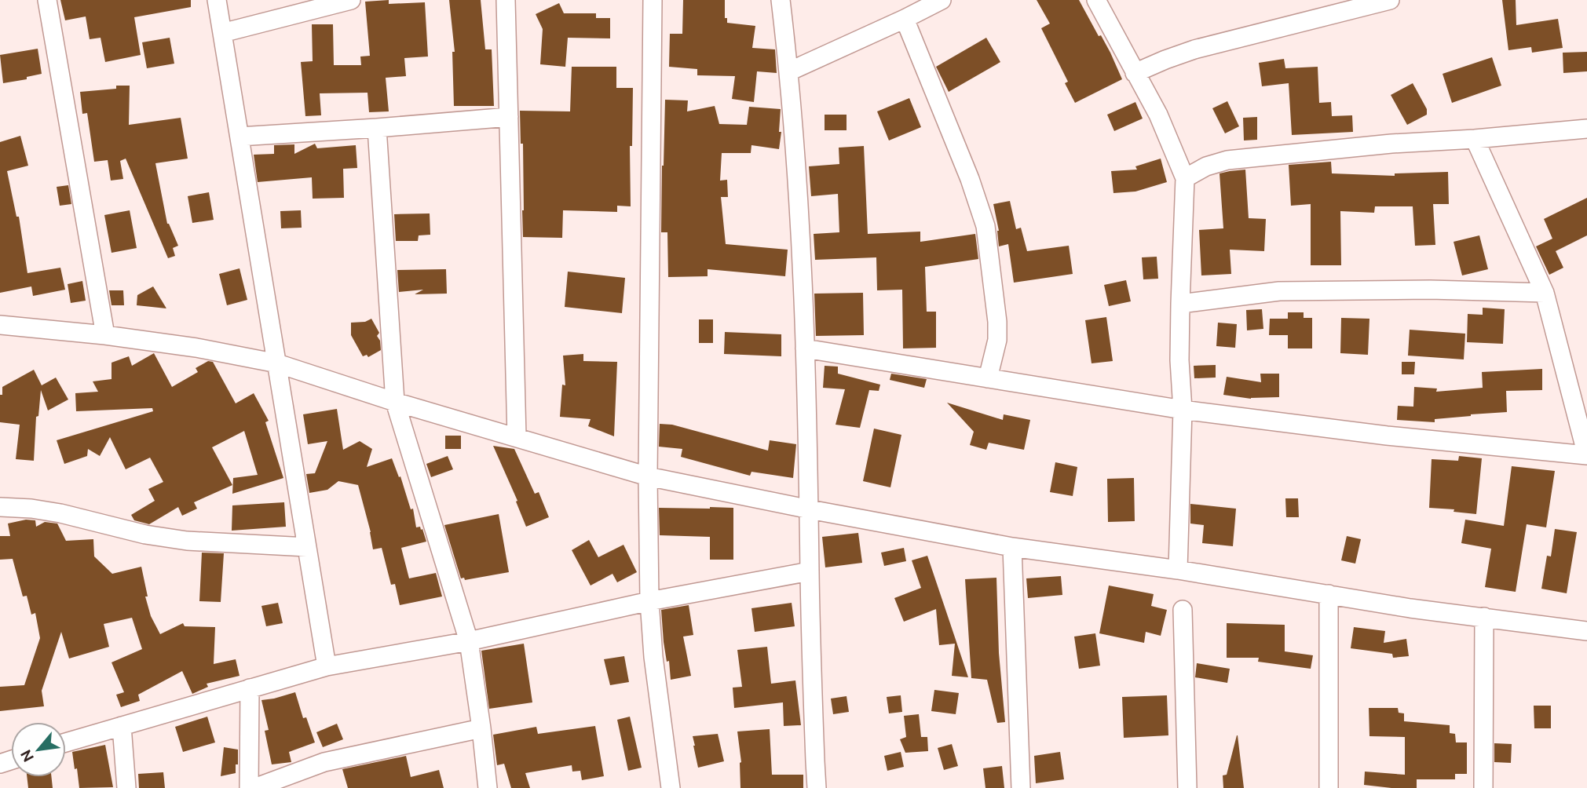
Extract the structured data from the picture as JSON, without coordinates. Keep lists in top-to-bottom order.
{
  "north": "bottom left"
}
